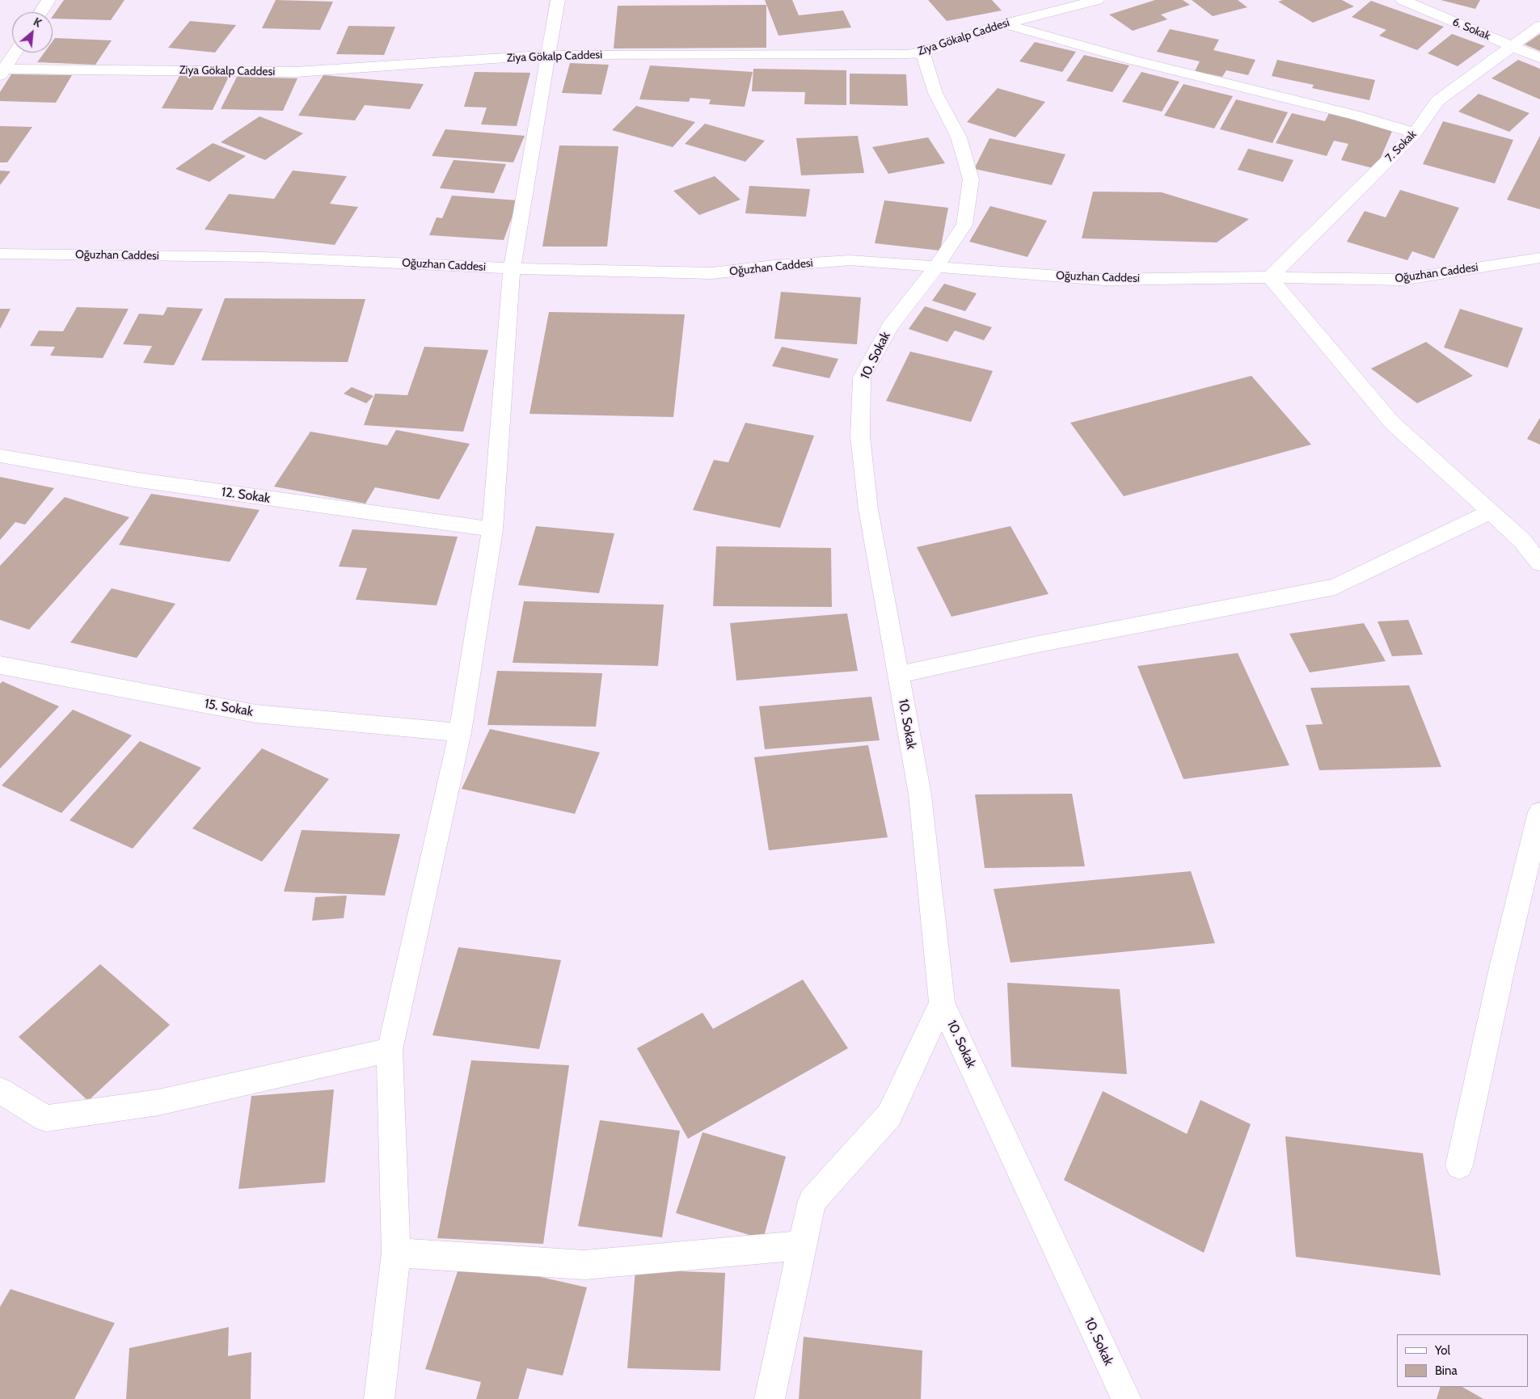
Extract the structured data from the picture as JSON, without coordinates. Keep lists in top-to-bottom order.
{
  "streets": {
    "street": [
      "6. Sokak",
      "Ziya Gökalp Caddesi",
      "7. Sokak",
      "Oğuzhan Caddesi",
      "10. Sokak",
      "12. Sokak",
      "15. Sokak"
    ]
  },
  "crossings": [
    ["6. Sokak", "7. Sokak"],
    ["Ziya Gökalp Caddesi", "10. Sokak"],
    ["7. Sokak", "Oğuzhan Caddesi"],
    ["Oğuzhan Caddesi", "10. Sokak"]
  ],
  "legend": ["Yol", "Bina"],
  "north": "top right"
}
